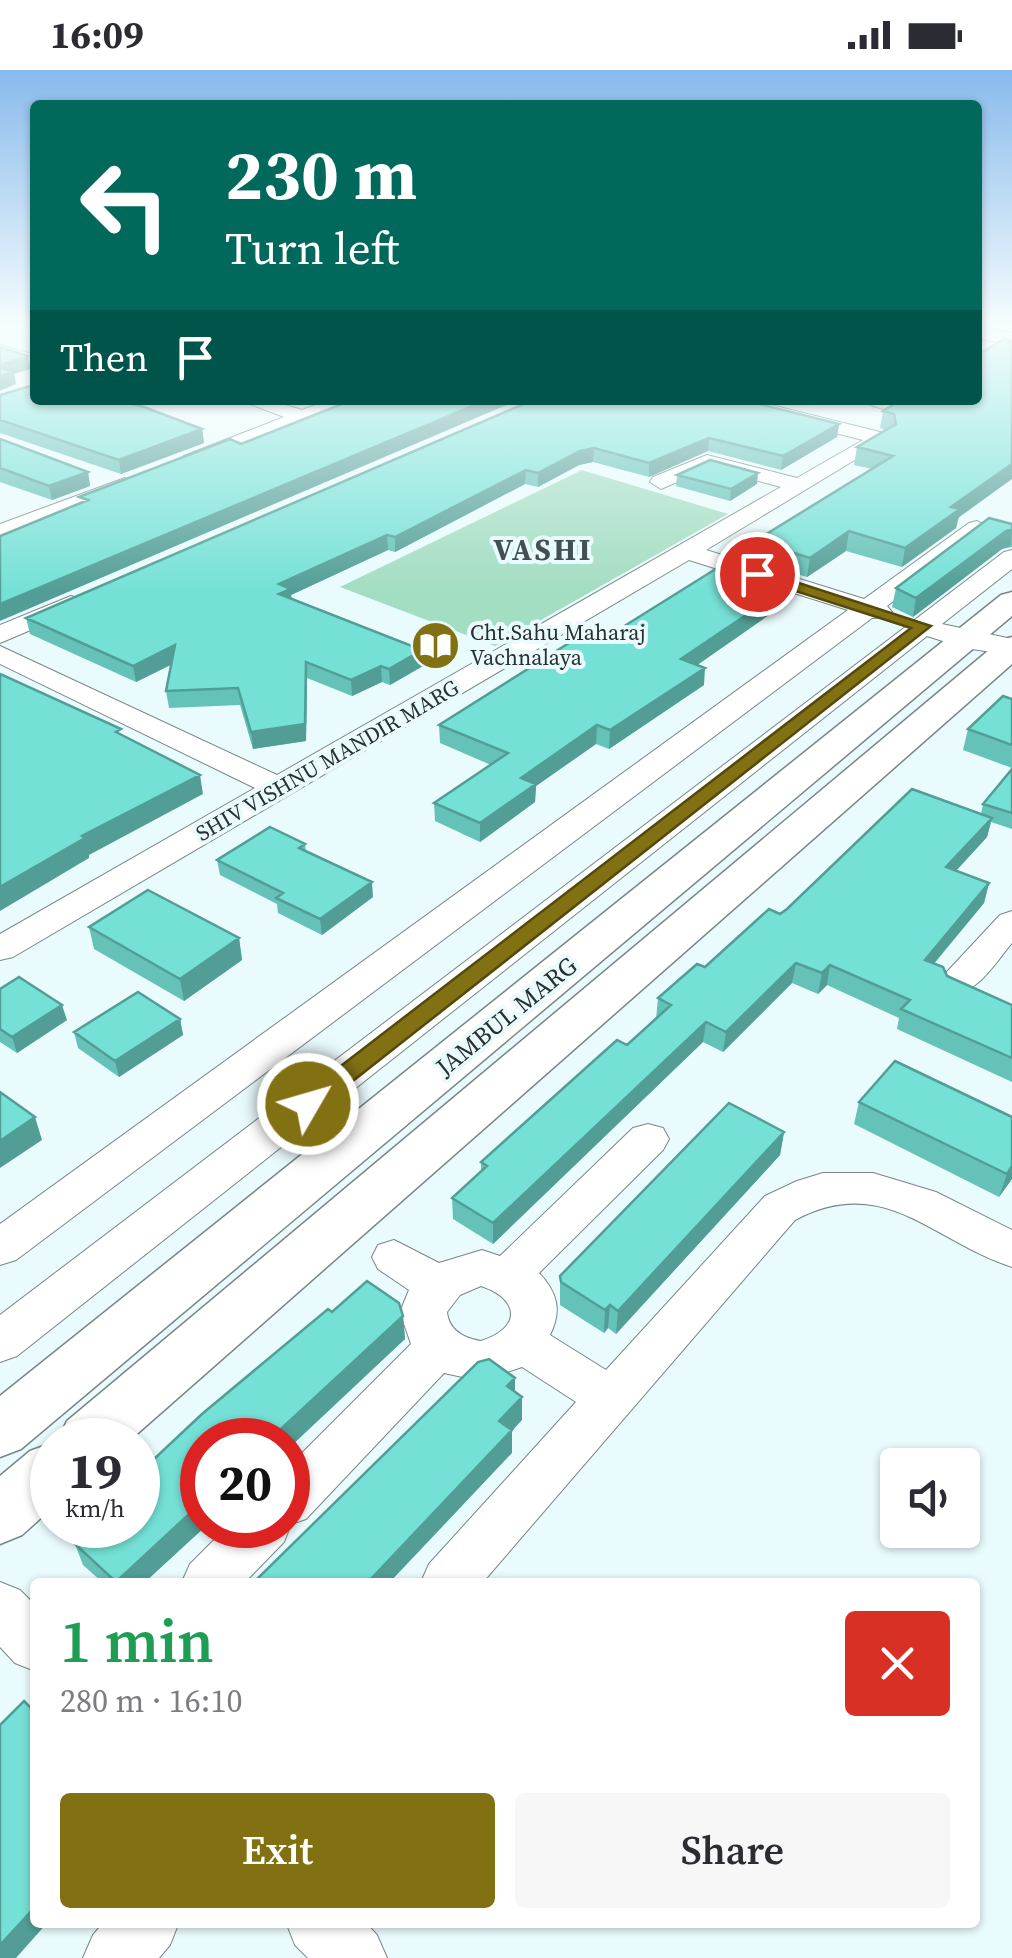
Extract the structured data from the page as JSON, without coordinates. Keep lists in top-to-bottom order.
{
  "streets": {
    "main road": ["JAMBUL MARG"],
    "street": ["SHIV VISHNU MANDIR MARG"]
  },
  "districts": ["VASHI"],
  "places": {
    "library": ["Cht.Sahu Maharaj Vachnalaya"]
  },
  "page": {
    "status": "16:09",
    "turn": ["230 m", "Turn left"],
    "then": "Then",
    "speed": "19 km/h",
    "limit": "20",
    "heading": ["1 min", "280 m · 16:10"],
    "buttons": ["Exit", "Share"]
  }
}
